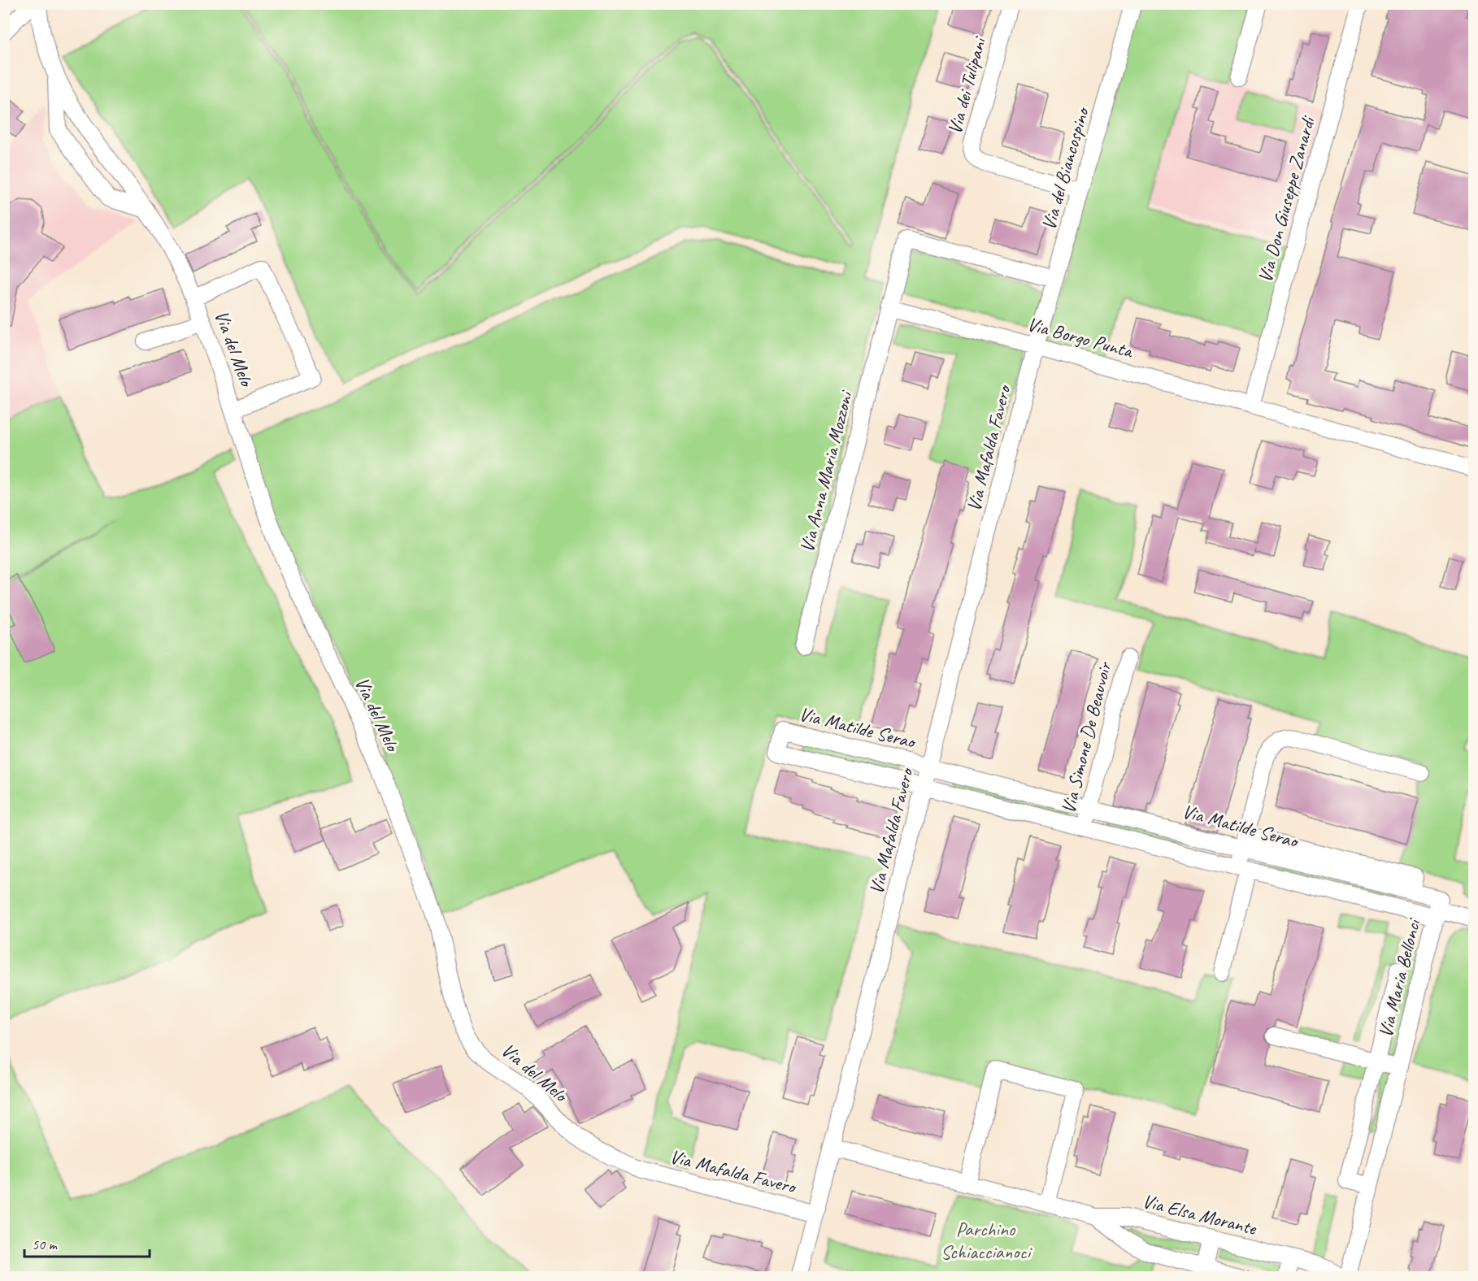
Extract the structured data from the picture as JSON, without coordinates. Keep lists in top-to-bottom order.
{
  "streets": {
    "street": [
      "Via dei Tulipani",
      "Via del Biancospino",
      "Via Don Giuseppe Zanardi",
      "Via Borgo Punta",
      "Via del Melo",
      "Via Mafalda Favero",
      "Via Anna Maria Mozzoni",
      "Via Matilde Serao",
      "Via Simone De Beauvoir",
      "Via Maria Bellonci",
      "Via Elsa Morante"
    ]
  },
  "crossings": [
    ["Via dei Tulipani", "Via del Biancospino"],
    ["Via del Biancospino", "Via Borgo Punta"],
    ["Via del Biancospino", "Via Mafalda Favero"],
    ["Via Don Giuseppe Zanardi", "Via Borgo Punta"],
    ["Via Borgo Punta", "Via Mafalda Favero"],
    ["Via Borgo Punta", "Via Anna Maria Mozzoni"],
    ["Via del Melo", "Via Mafalda Favero"],
    ["Via Mafalda Favero", "Via Matilde Serao"],
    ["Via Mafalda Favero", "Via Elsa Morante"],
    ["Via Matilde Serao", "Via Simone De Beauvoir"],
    ["Via Matilde Serao", "Via Maria Bellonci"]
  ],
  "parks": ["Parchino Schiaccianoci"],
  "scale_bar": "50 m"
}
